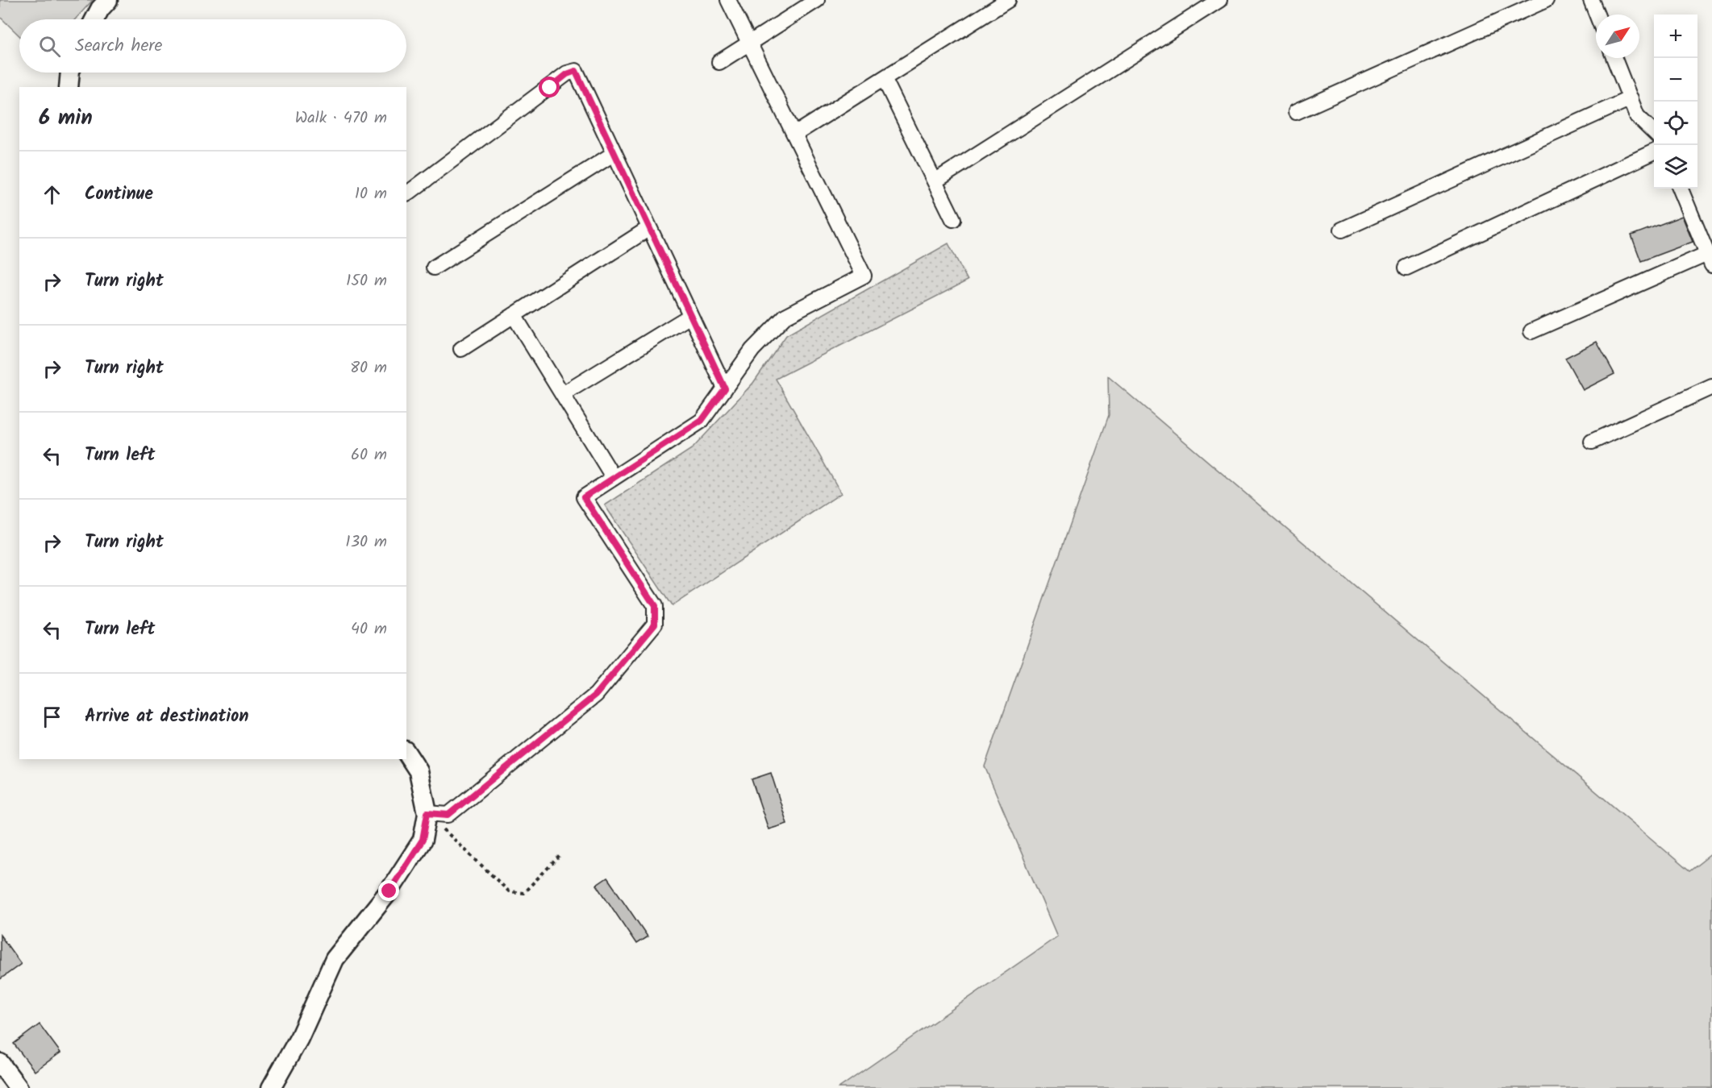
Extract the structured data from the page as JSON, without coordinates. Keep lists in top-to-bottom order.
{
  "north": "top right",
  "page": {
    "map_buttons": ["+", "−"],
    "search": "Search here",
    "heading": ["6 min", "Walk · 470 m"],
    "list": [
      ["Continue", "10 m"],
      ["Turn right", "150 m"],
      ["Turn right", "80 m"],
      ["Turn left", "60 m"],
      ["Turn right", "130 m"],
      ["Turn left", "40 m"],
      "Arrive at destination"
    ]
  }
}
